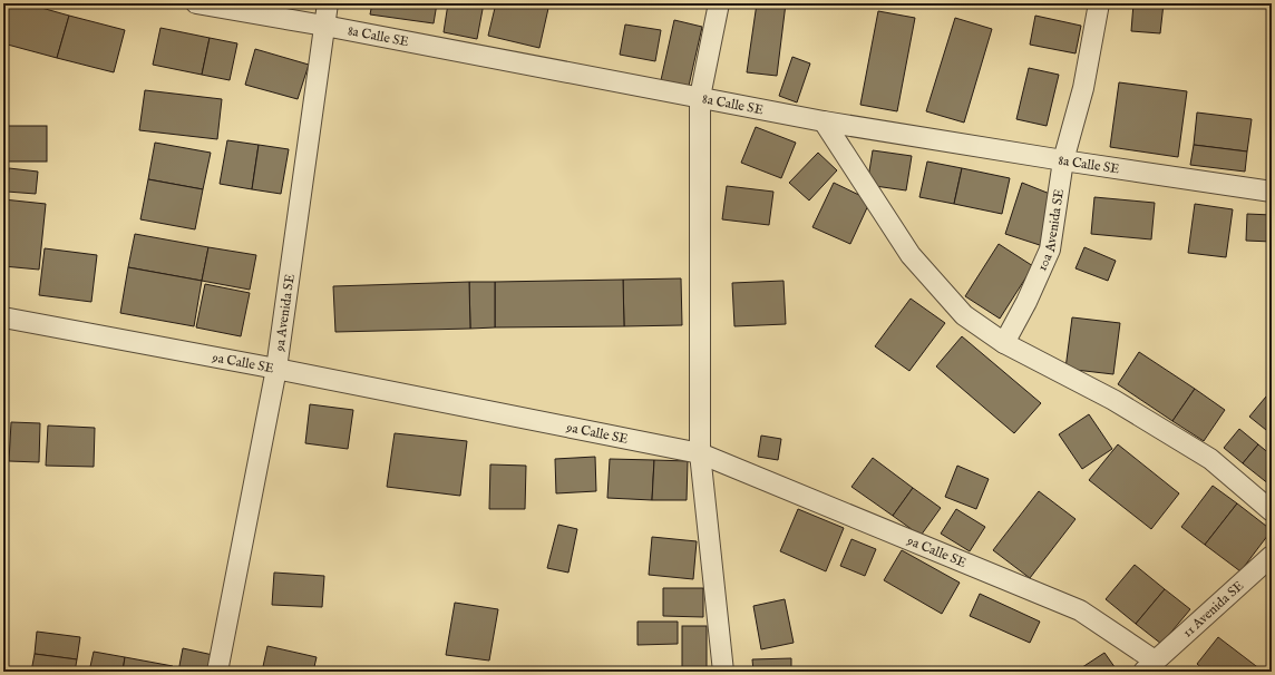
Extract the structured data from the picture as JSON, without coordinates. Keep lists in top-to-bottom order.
{
  "streets": {
    "street": [
      "8a Calle SE",
      "10a Avenida SE",
      "9a Avenida SE",
      "9a Calle SE",
      "11 Avenida SE"
    ]
  },
  "crossings": [
    ["8a Calle SE", "10a Avenida SE"],
    ["8a Calle SE", "9a Avenida SE"],
    ["9a Avenida SE", "9a Calle SE"],
    ["9a Calle SE", "11 Avenida SE"]
  ]
}
